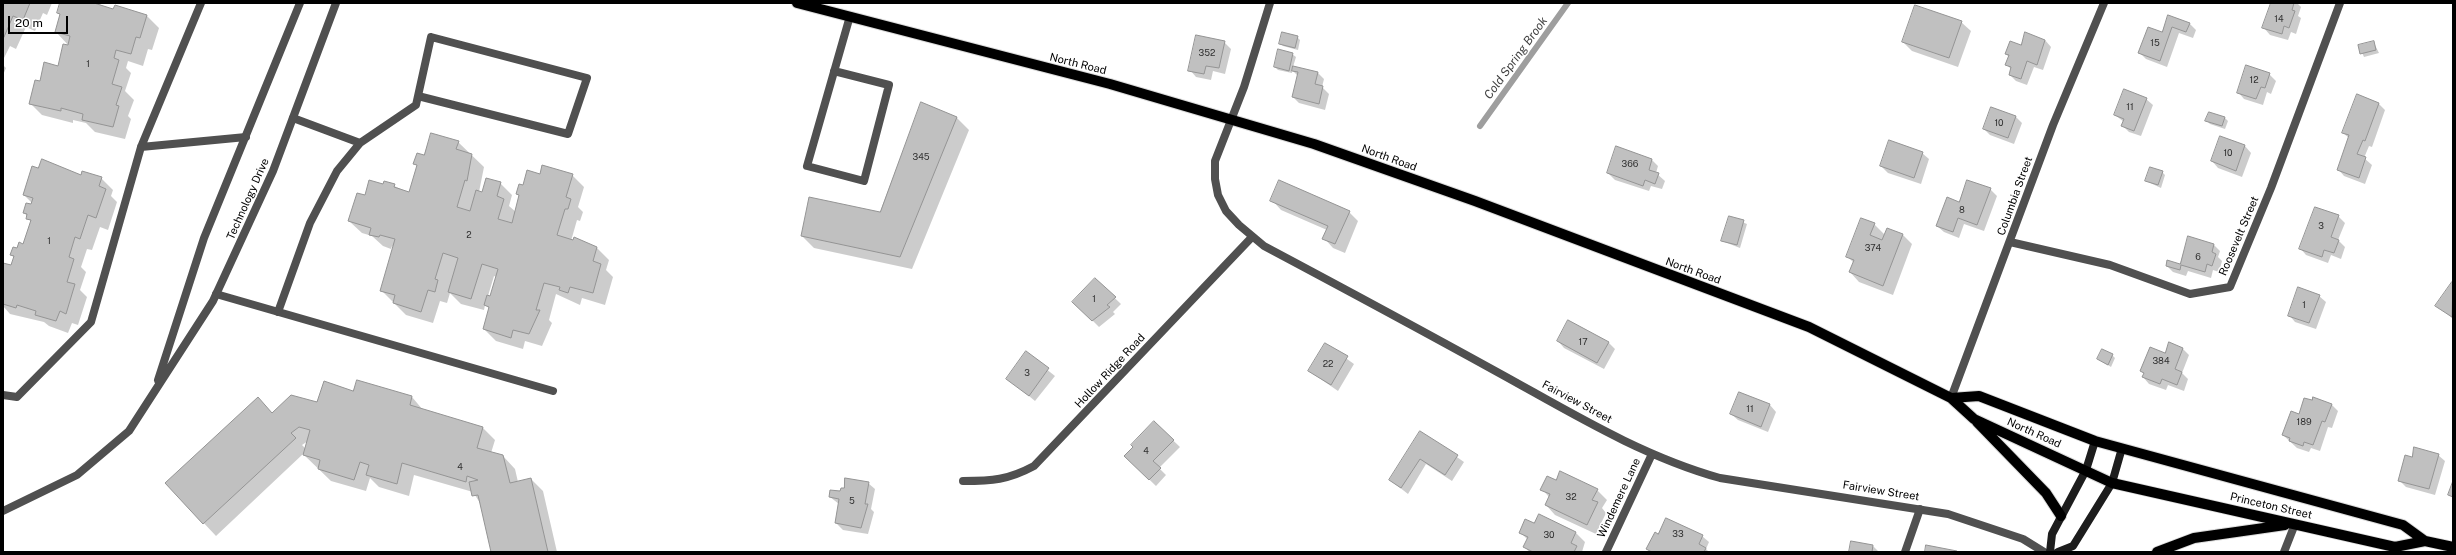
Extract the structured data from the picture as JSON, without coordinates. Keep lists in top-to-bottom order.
{
  "streets": {
    "main road": ["North Road", "Princeton Street"],
    "street": [
      "Columbia Street",
      "Technology Drive",
      "Roosevelt Street",
      "Hollow Ridge Road",
      "Fairview Street",
      "Windemere Lane"
    ]
  },
  "crossings": [
    ["North Road", "Columbia Street"],
    ["North Road", "Fairview Street"],
    ["North Road", "Princeton Street"],
    ["Columbia Street", "Roosevelt Street"],
    ["Hollow Ridge Road", "Fairview Street"],
    ["Fairview Street", "Windemere Lane"]
  ],
  "water": ["Cold Spring Brook"],
  "house_numbers": [
    "14",
    "15",
    "352",
    "1",
    "12",
    "11",
    "10",
    "10",
    "345",
    "366",
    "8",
    "3",
    "2",
    "1",
    "374",
    "6",
    "1",
    "1",
    "17",
    "384",
    "22",
    "3",
    "11",
    "189",
    "4",
    "4",
    "32",
    "5",
    "33",
    "30"
  ],
  "scale_bar": "20 m"
}
